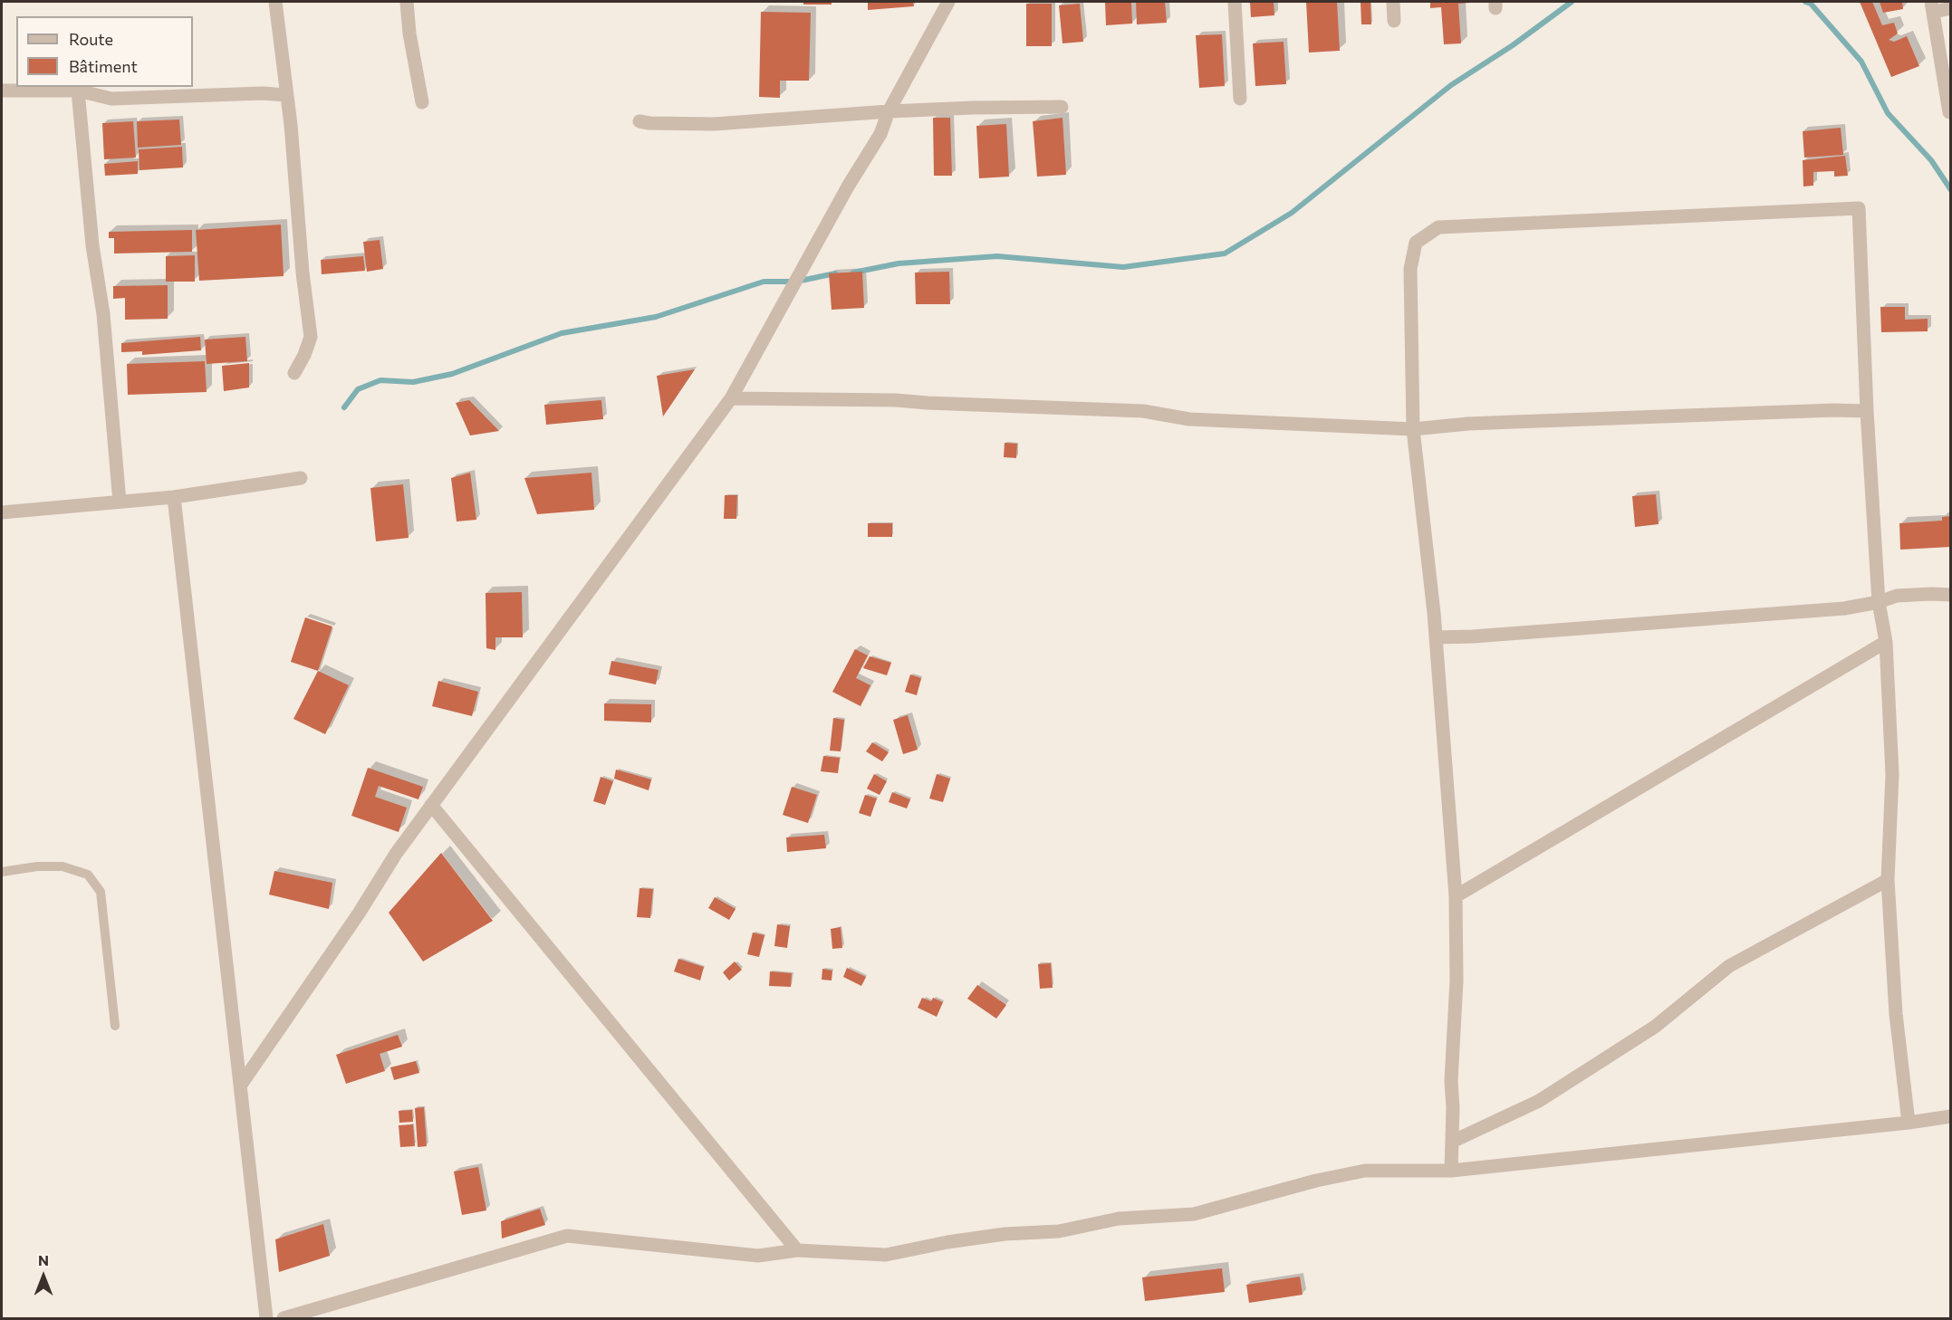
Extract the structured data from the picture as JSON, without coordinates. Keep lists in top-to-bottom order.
{
  "legend": ["Route", "Bâtiment"],
  "north": "top"
}
